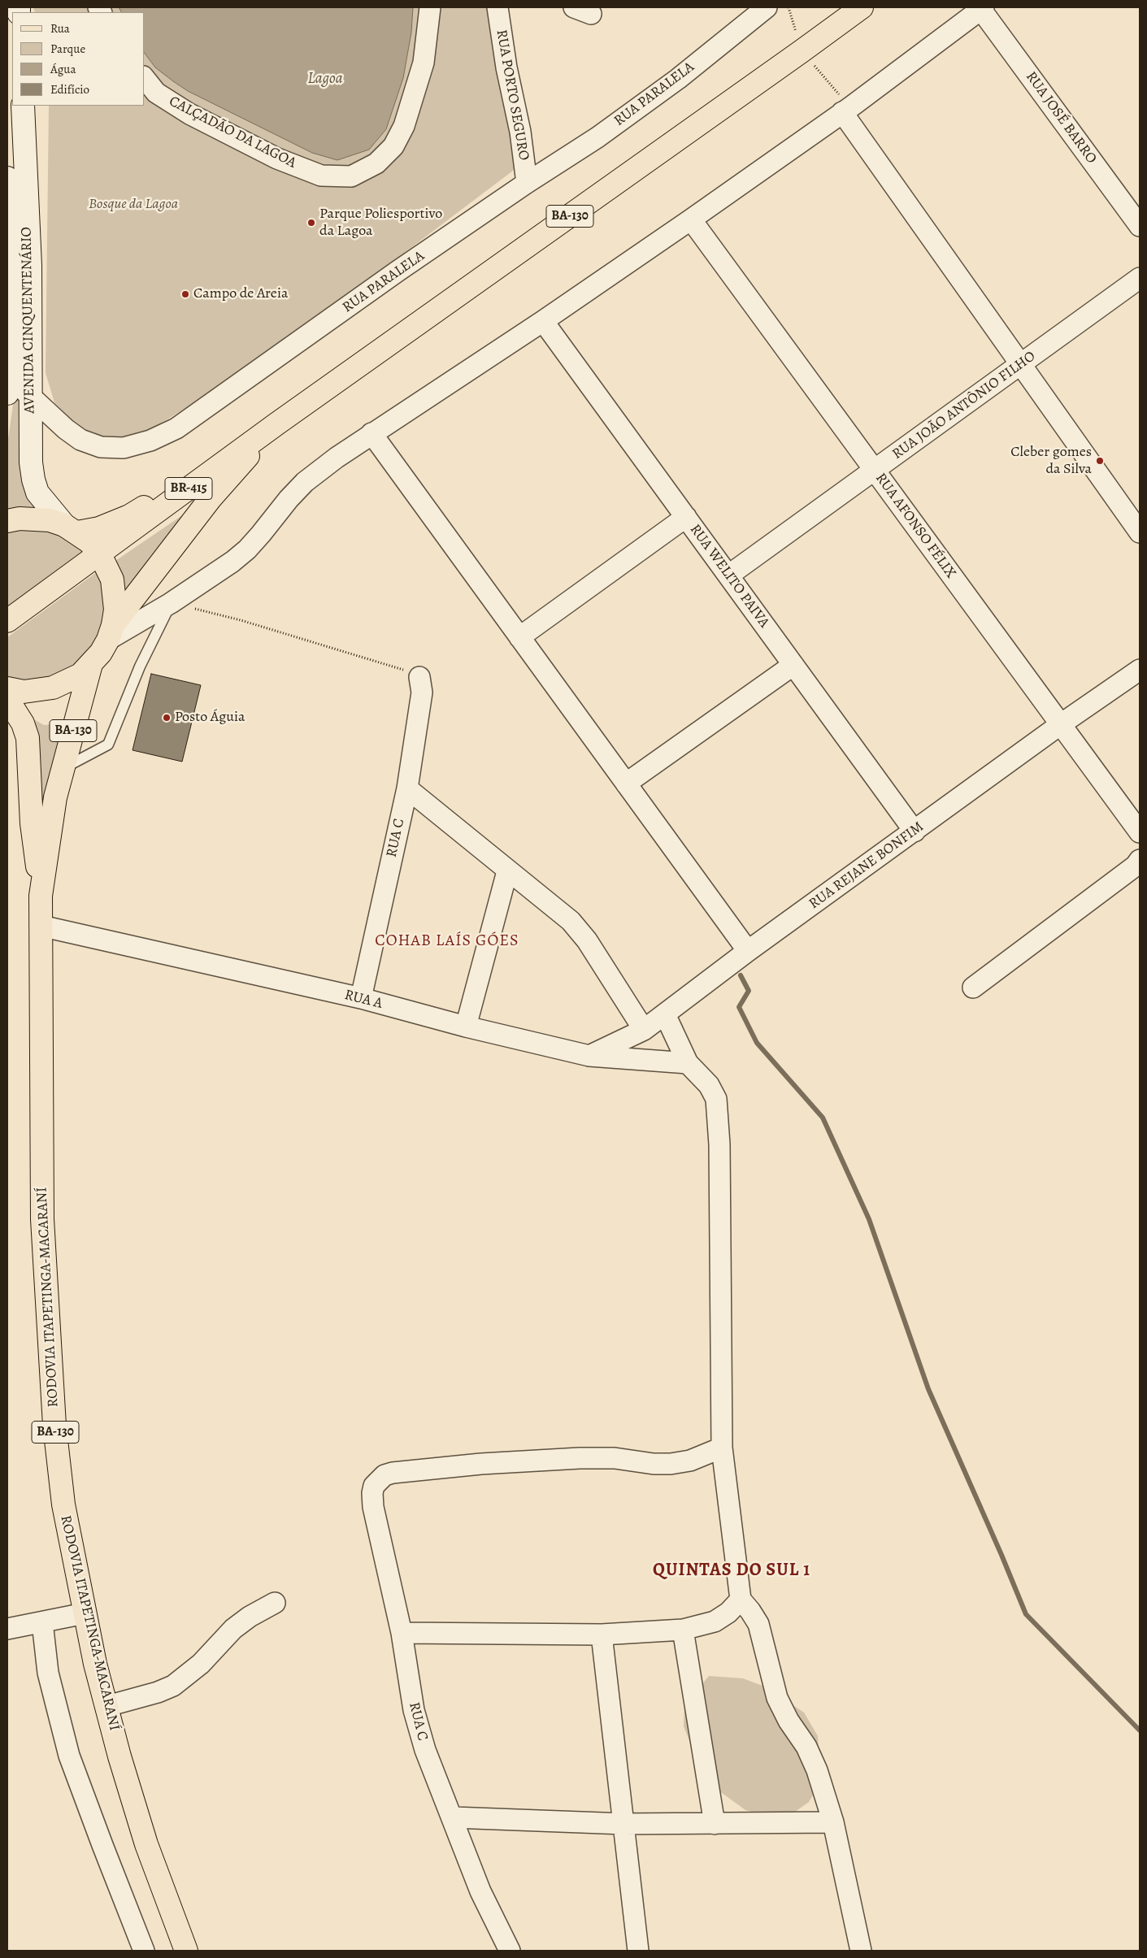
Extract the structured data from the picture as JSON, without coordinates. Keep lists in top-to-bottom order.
{
  "streets": {
    "main road": [
      "BA-130",
      "AVENIDA CINQUENTENÁRIO",
      "BR-415",
      "RODOVIA ITAPETINGA-MACARANÍ"
    ],
    "street": [
      "RUA PARALELA",
      "RUA PORTO SEGURO",
      "RUA JOSÉ BARRO",
      "CALÇADÃO DA LAGOA",
      "RUA JOÃO ANTÔNIO FILHO",
      "RUA AFONSO FÉLIX",
      "RUA WELITO PAIVA",
      "RUA C",
      "RUA REJANE BONFIM",
      "RUA A"
    ]
  },
  "crossings": [
    ["RUA PARALELA", "RUA PORTO SEGURO"],
    ["RUA PARALELA", "AVENIDA CINQUENTENÁRIO"],
    ["BA-130", "BR-415"],
    ["BA-130", "RODOVIA ITAPETINGA-MACARANÍ"],
    ["RUA JOÃO ANTÔNIO FILHO", "RUA AFONSO FÉLIX"],
    ["RUA JOÃO ANTÔNIO FILHO", "RUA WELITO PAIVA"],
    ["RUA AFONSO FÉLIX", "RUA REJANE BONFIM"],
    ["RUA WELITO PAIVA", "RUA REJANE BONFIM"],
    ["RUA C", "RUA A"],
    ["RUA REJANE BONFIM", "RUA A"],
    ["RUA A", "RODOVIA ITAPETINGA-MACARANÍ"]
  ],
  "districts": ["COHAB LAÍS GÓES", "QUINTAS DO SUL 1"],
  "water": ["Lagoa"],
  "parks": ["Bosque da Lagoa"],
  "places": [
    "Parque Poliesportivo da Lagoa",
    "Campo de Areia",
    "Cleber gomes da Silva",
    "Posto Águia"
  ],
  "legend": [
    "Rua",
    "Parque",
    "Água",
    "Edifício"
  ]
}
